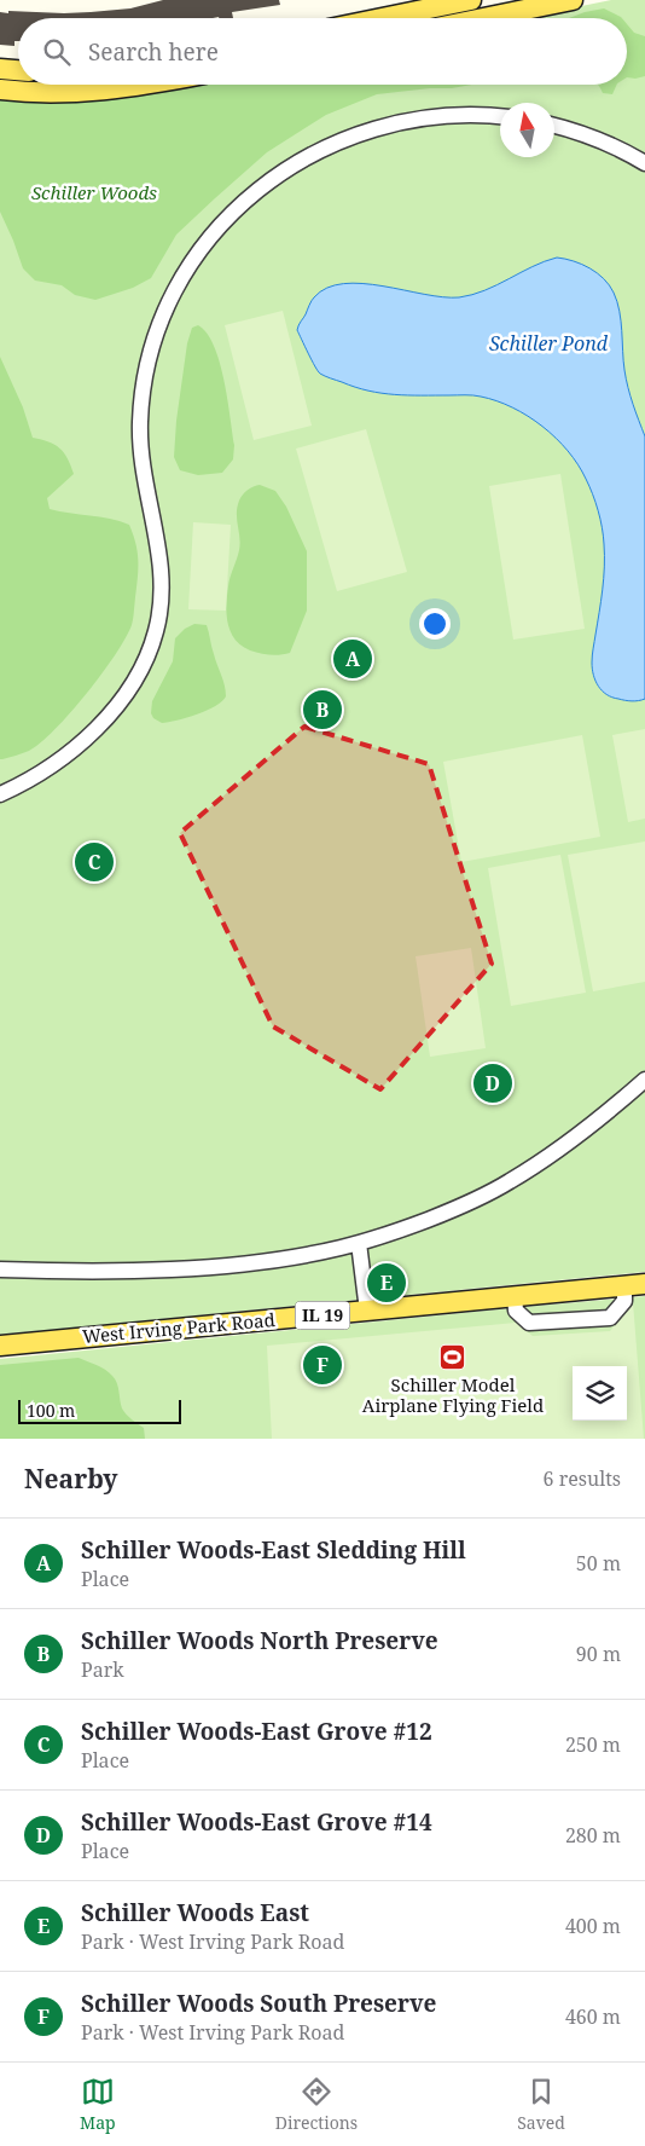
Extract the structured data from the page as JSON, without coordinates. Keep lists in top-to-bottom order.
{
  "streets": {
    "main road": ["IL 19", "West Irving Park Road"]
  },
  "water": ["Schiller Pond"],
  "parks": ["Schiller Woods"],
  "places": {
    "sports": ["Schiller Model Airplane Flying Field"]
  },
  "scale_bar": "100 m",
  "north": "top",
  "page": {
    "search": "Search here",
    "pins": [
      "A",
      "B",
      "C",
      "D",
      "E",
      "F"
    ],
    "scale": "100 m",
    "heading": ["Nearby", "6 results"],
    "list": [
      {
        "mark": "A",
        "name": "Schiller Woods-East Sledding Hill",
        "note": "Place",
        "value": "50 m"
      },
      {
        "mark": "B",
        "name": "Schiller Woods North Preserve",
        "note": "Park",
        "value": "90 m"
      },
      {
        "mark": "C",
        "name": "Schiller Woods-East Grove #12",
        "note": "Place",
        "value": "250 m"
      },
      {
        "mark": "D",
        "name": "Schiller Woods-East Grove #14",
        "note": "Place",
        "value": "280 m"
      },
      {
        "mark": "E",
        "name": "Schiller Woods East",
        "note": "Park · West Irving Park Road",
        "value": "400 m"
      },
      {
        "mark": "F",
        "name": "Schiller Woods South Preserve",
        "note": "Park · West Irving Park Road",
        "value": "460 m"
      }
    ],
    "nav": ["Map", "Directions", "Saved"]
  }
}
